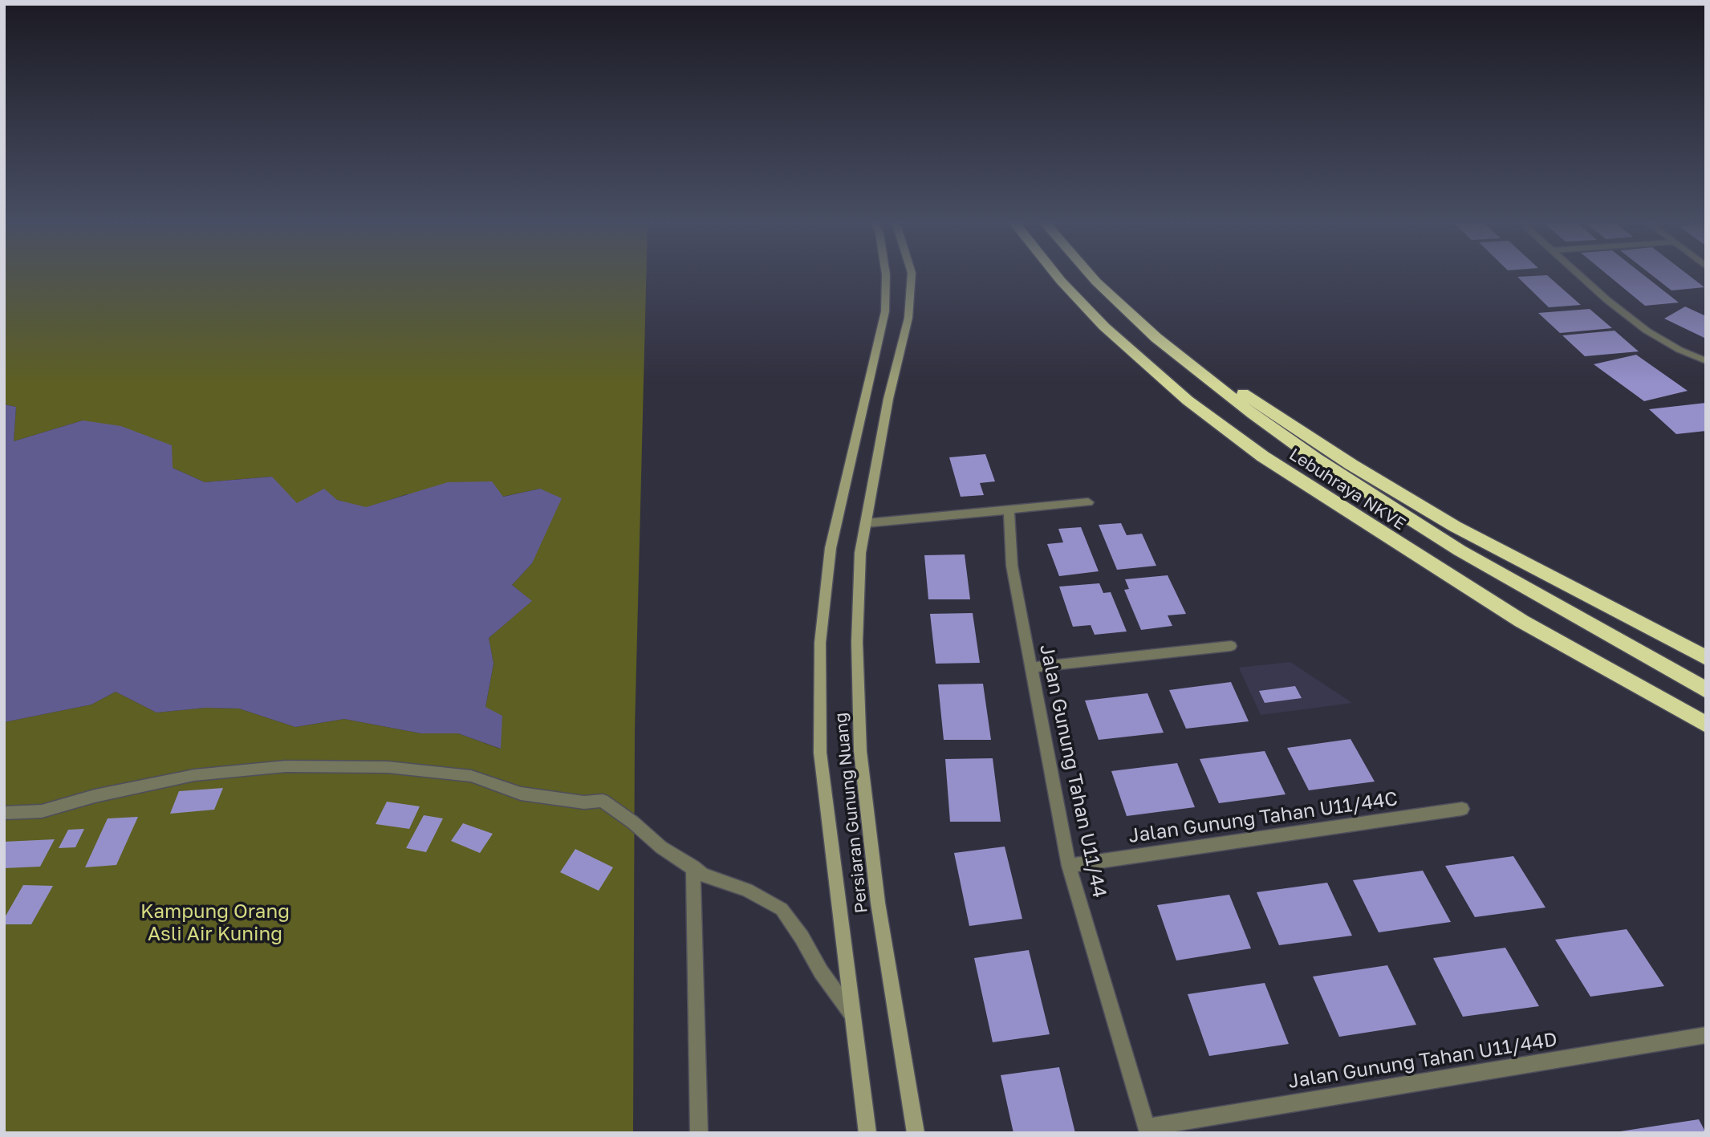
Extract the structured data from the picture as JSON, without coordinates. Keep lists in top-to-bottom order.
{
  "streets": {
    "highway": ["Lebuhraya NKVE"],
    "street": [
      "Jalan Gunung Tahan U11/44",
      "Persiaran Gunung Nuang",
      "Jalan Gunung Tahan U11/44C",
      "Jalan Gunung Tahan U11/44D"
    ]
  },
  "crossings": [
    ["Jalan Gunung Tahan U11/44", "Jalan Gunung Tahan U11/44C"],
    ["Jalan Gunung Tahan U11/44", "Jalan Gunung Tahan U11/44D"]
  ],
  "parks": ["Kampung Orang Asli Air Kuning"]
}
